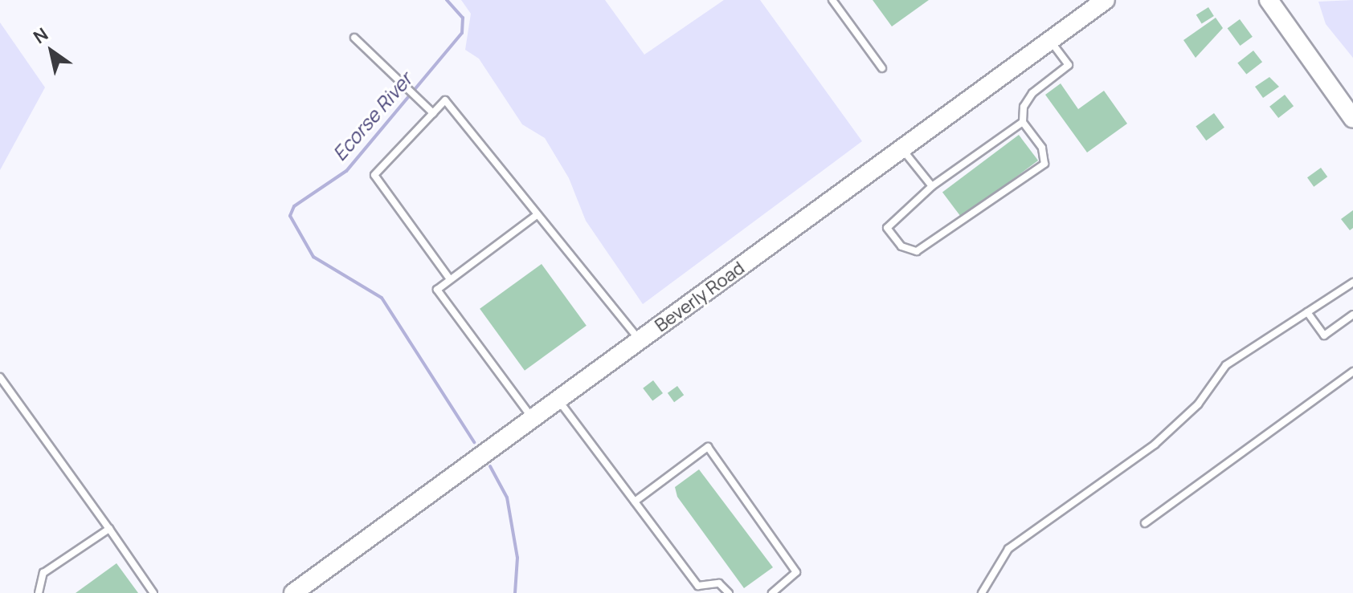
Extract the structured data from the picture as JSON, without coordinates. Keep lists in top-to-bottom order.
{
  "streets": {
    "street": ["Beverly Road"]
  },
  "water": ["Ecorse River"],
  "north": "top left"
}
